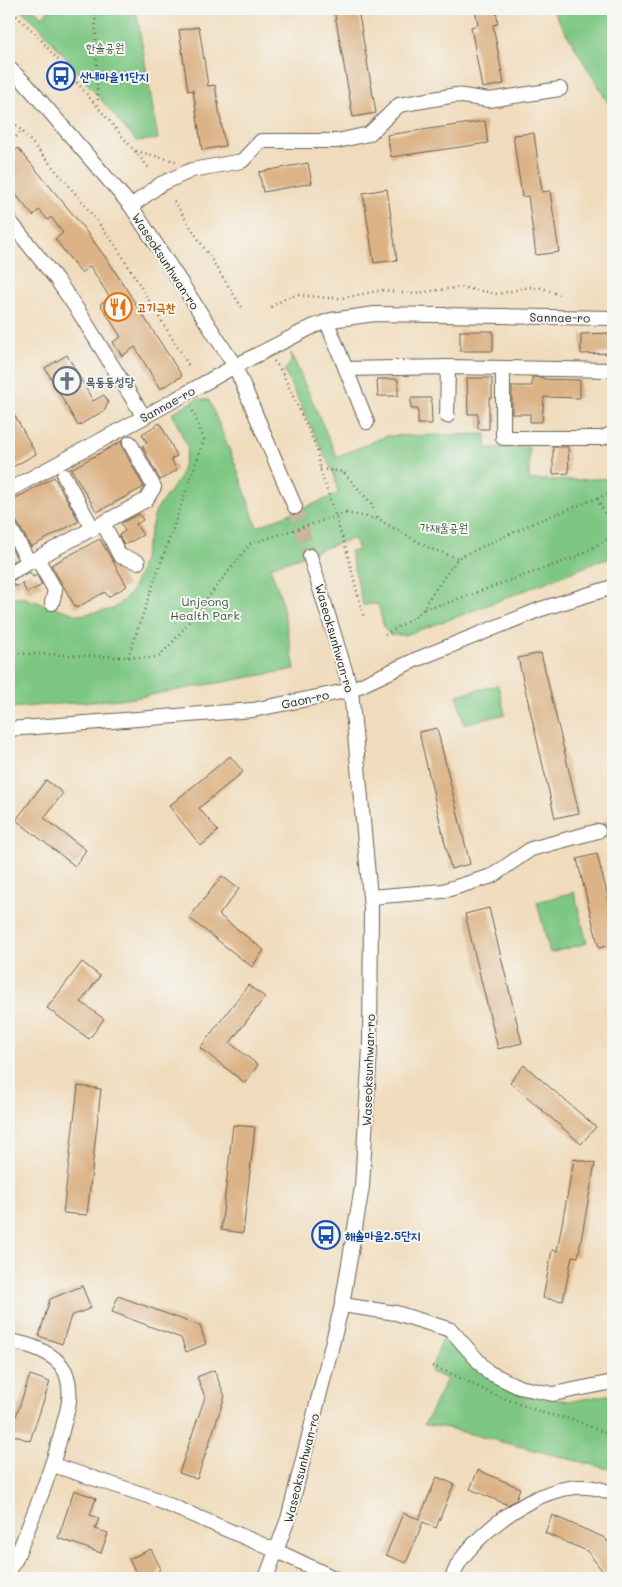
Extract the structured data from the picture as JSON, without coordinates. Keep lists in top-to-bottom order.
{
  "streets": {
    "street": ["Waseoksunhwan-ro", "Sannae-ro", "Gaon-ro"]
  },
  "crossings": [
    ["Waseoksunhwan-ro", "Sannae-ro"],
    ["Waseoksunhwan-ro", "Gaon-ro"]
  ],
  "parks": ["한솔공원", "가재울공원", "Unjeong Health Park"],
  "places": {
    "bus stop": ["산내마을11단지", "해솔마을2.5단지"],
    "restaurant": ["고기극찬"],
    "church": ["목동동성당"]
  }
}
